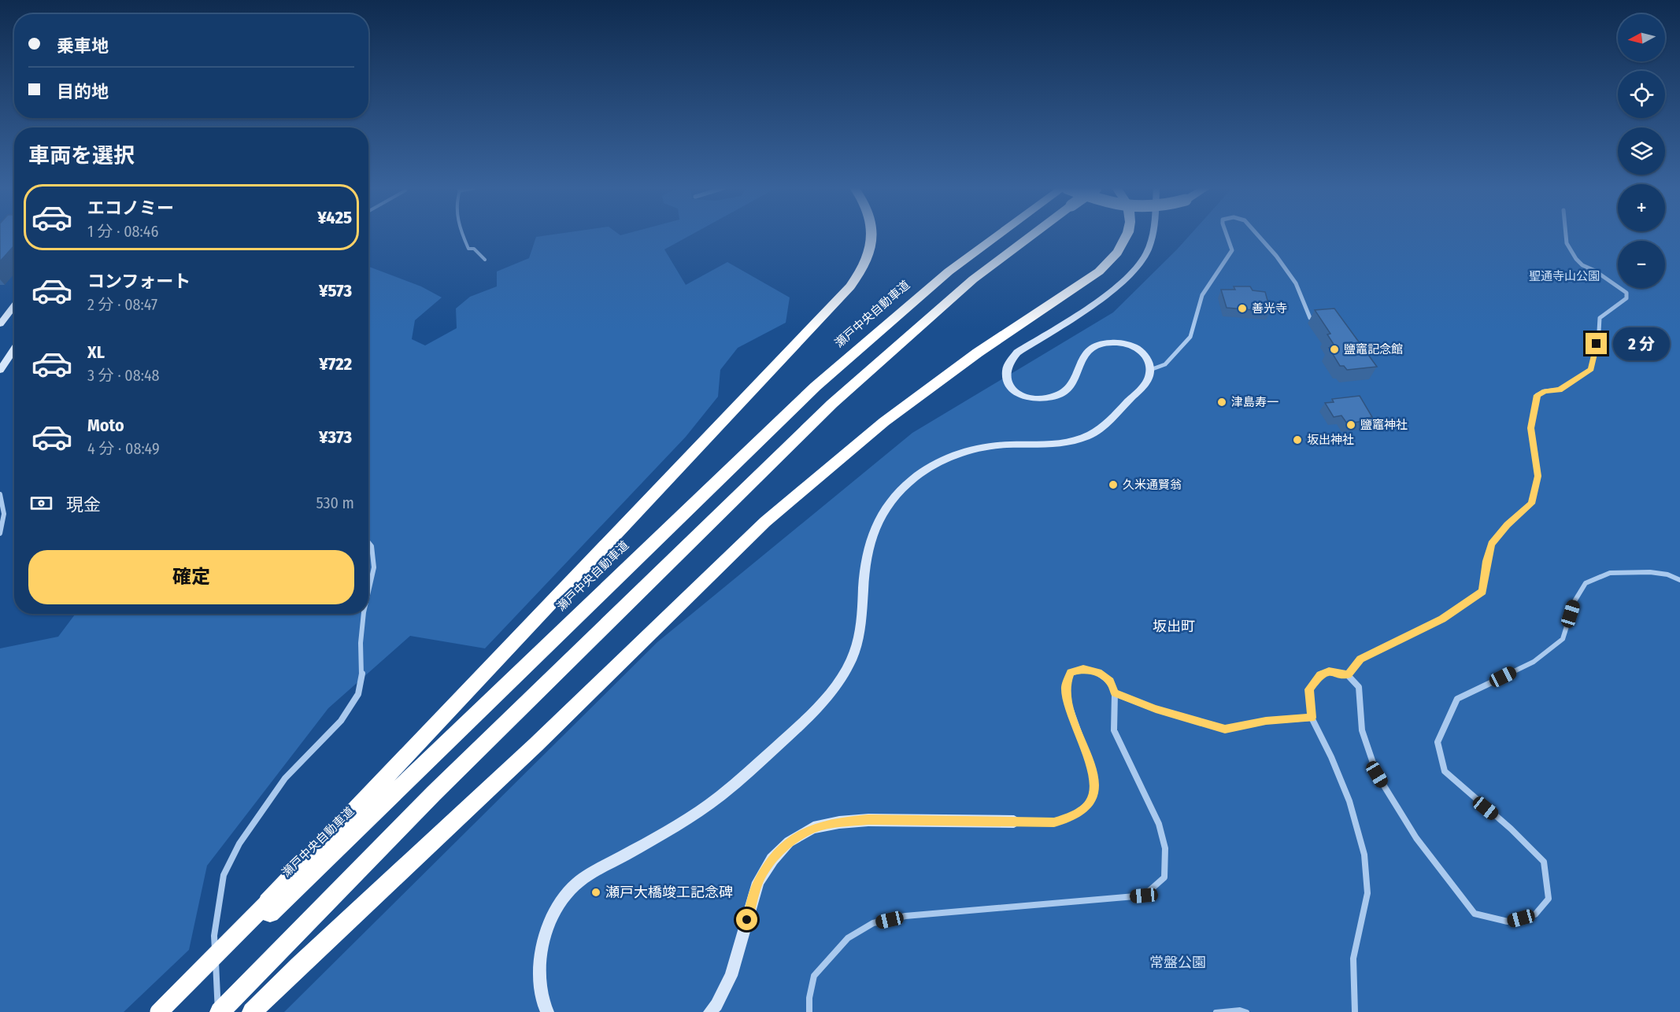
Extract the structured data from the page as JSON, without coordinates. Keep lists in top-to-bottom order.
{
  "streets": {
    "highway": ["瀬戸中央自動車道"]
  },
  "districts": ["坂出町"],
  "parks": ["聖通寺山公園", "常盤公園"],
  "places": [
    "善光寺",
    "鹽竈記念館",
    "津島寿一",
    "鹽竈神社",
    "坂出神社",
    "久米通賢翁",
    "瀬戸大橋竣工記念碑"
  ],
  "north": "left",
  "page": {
    "map_buttons": ["+", "−"],
    "banner": ["乗車地", "目的地"],
    "heading": "車両を選択",
    "list": [
      {
        "name": "エコノミー",
        "note": "1 分 · 08:46",
        "value": "¥425"
      },
      {
        "name": "コンフォート",
        "note": "2 分 · 08:47",
        "value": "¥573"
      },
      {
        "name": "XL",
        "note": "3 分 · 08:48",
        "value": "¥722"
      },
      {
        "name": "Moto",
        "note": "4 分 · 08:49",
        "value": "¥373"
      }
    ],
    "bubble": "2 分",
    "pay": ["現金", "530 m"],
    "buttons": "確定"
  }
}
